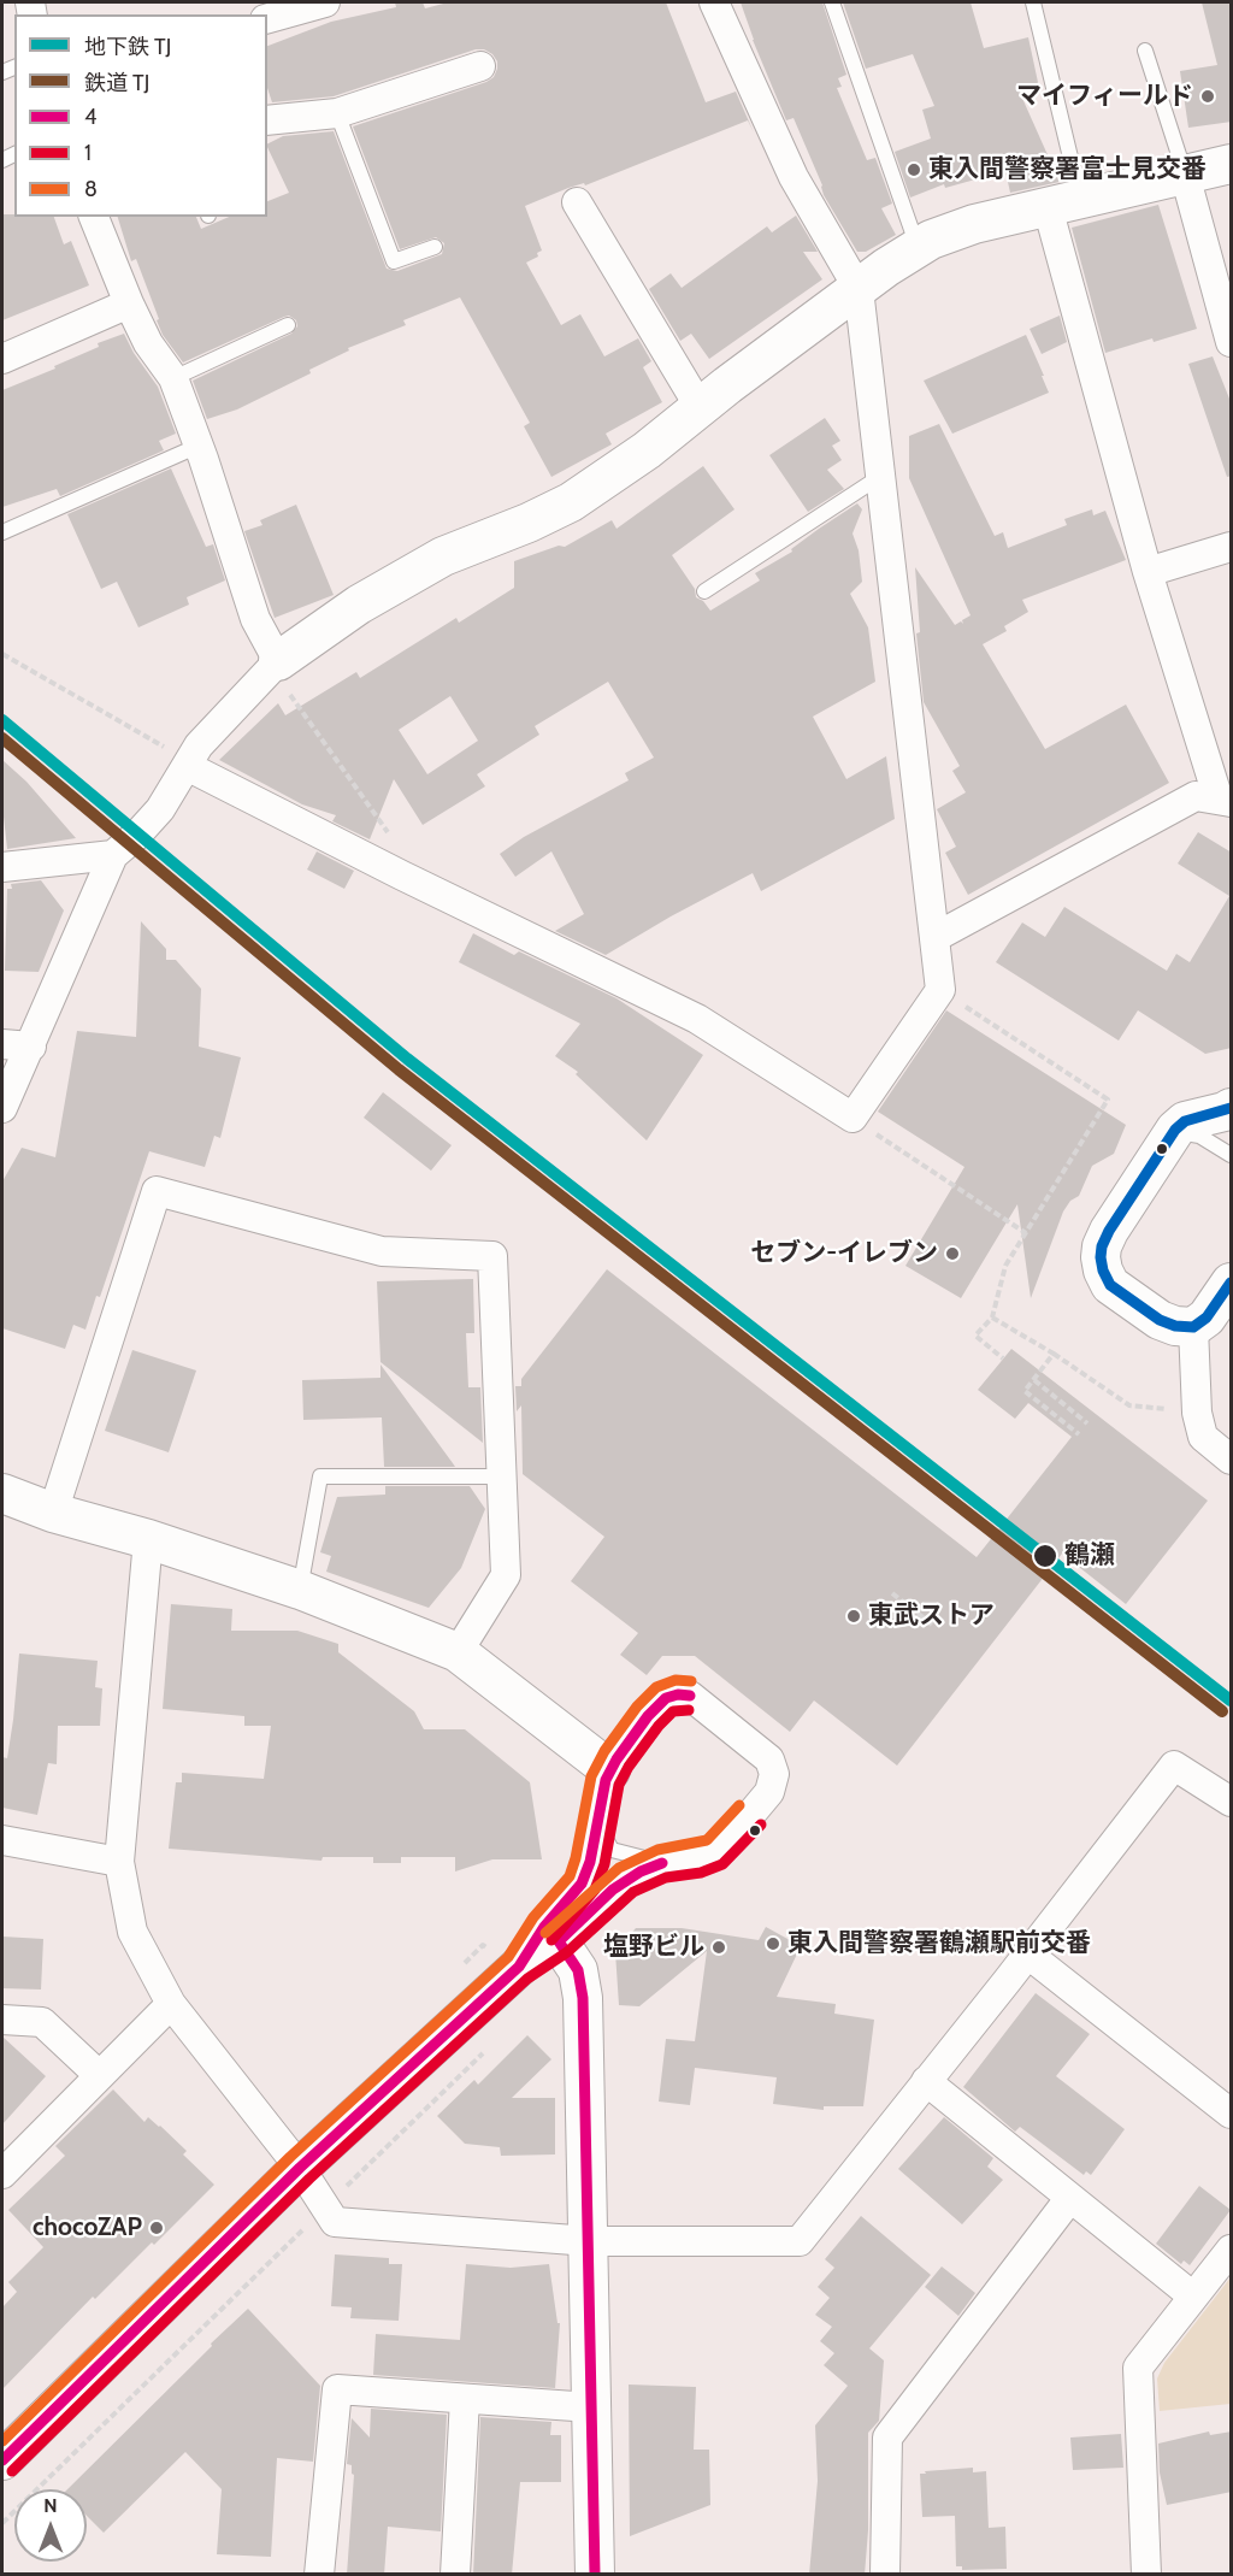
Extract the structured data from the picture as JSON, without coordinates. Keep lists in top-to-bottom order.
{
  "places": [
    "マイフィールド",
    "東入間警察署富士見交番",
    "セブン-イレブン",
    "鶴瀬",
    "東武ストア",
    "東入間警察署鶴瀬駅前交番",
    "塩野ビル",
    "chocoZAP"
  ],
  "lines": [
    "metro line TJ",
    "rail line TJ",
    "transit line 8",
    "transit line 4",
    "transit line 1"
  ],
  "legend": [
    "地下鉄 TJ",
    "鉄道 TJ",
    "4",
    "1",
    "8"
  ],
  "north": "top"
}
